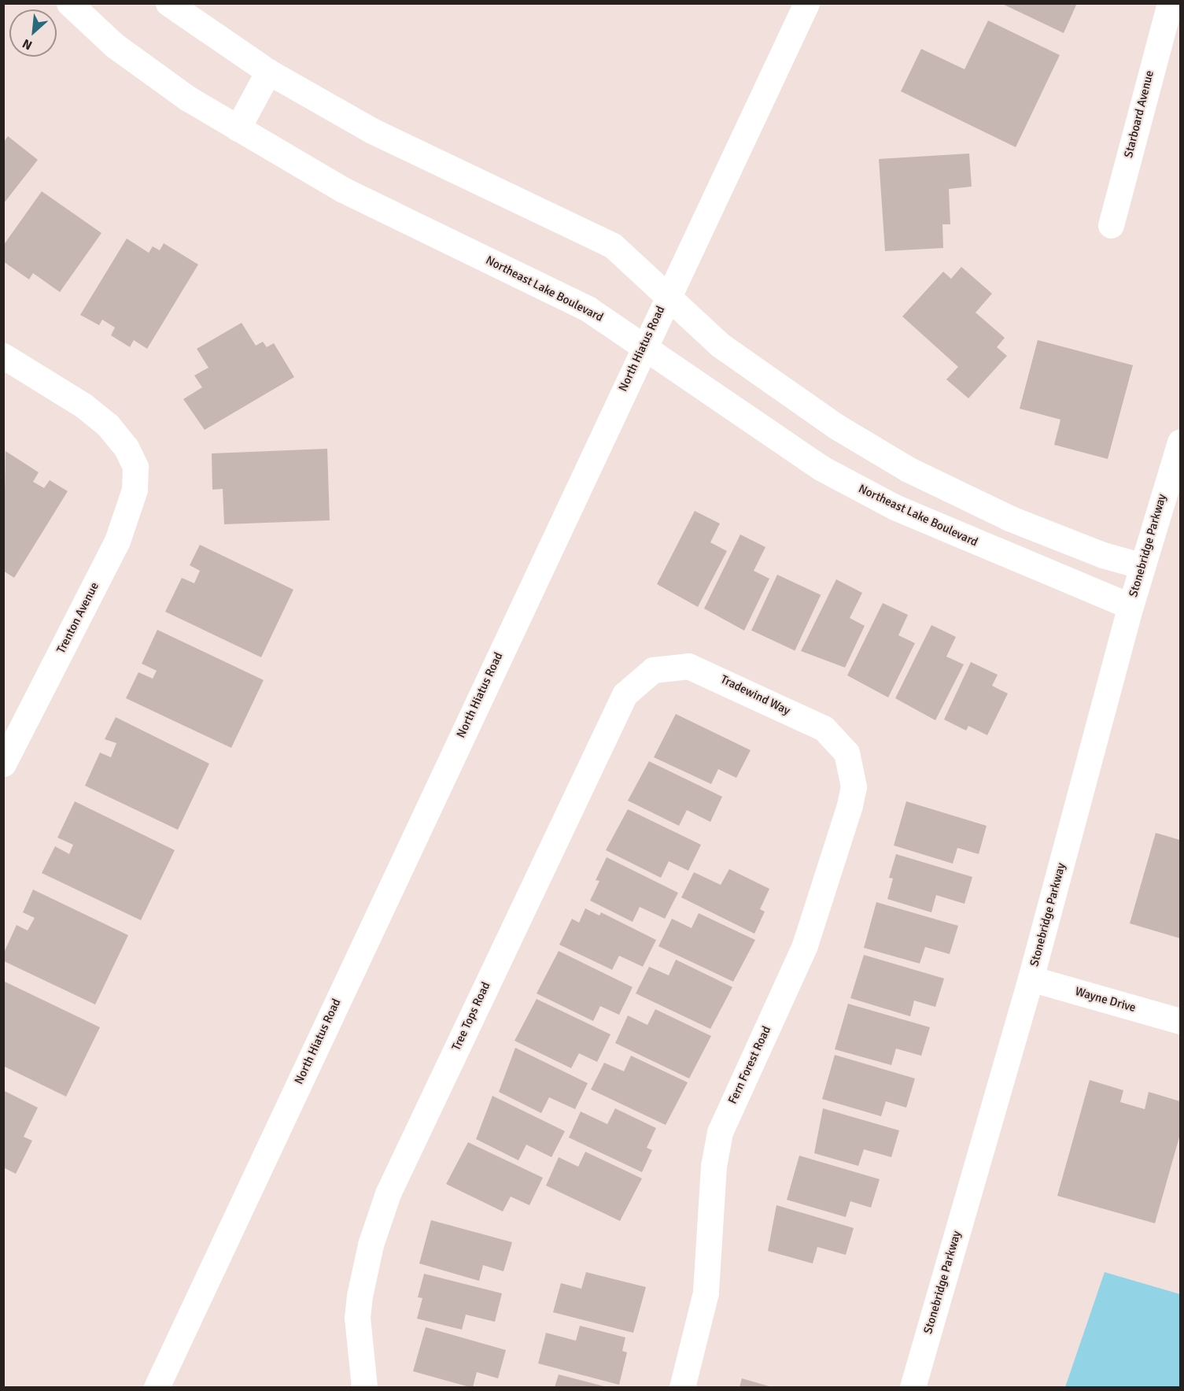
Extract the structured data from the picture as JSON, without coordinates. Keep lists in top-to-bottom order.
{
  "streets": {
    "street": [
      "Starboard Avenue",
      "Northeast Lake Boulevard",
      "North Hiatus Road",
      "Stonebridge Parkway",
      "Trenton Avenue",
      "Tradewind Way",
      "Wayne Drive",
      "Tree Tops Road",
      "Fern Forest Road"
    ]
  },
  "crossings": [
    ["Northeast Lake Boulevard", "North Hiatus Road"],
    ["Northeast Lake Boulevard", "Stonebridge Parkway"],
    ["Stonebridge Parkway", "Wayne Drive"],
    ["Tradewind Way", "Tree Tops Road"],
    ["Tradewind Way", "Fern Forest Road"]
  ],
  "north": "bottom left"
}
